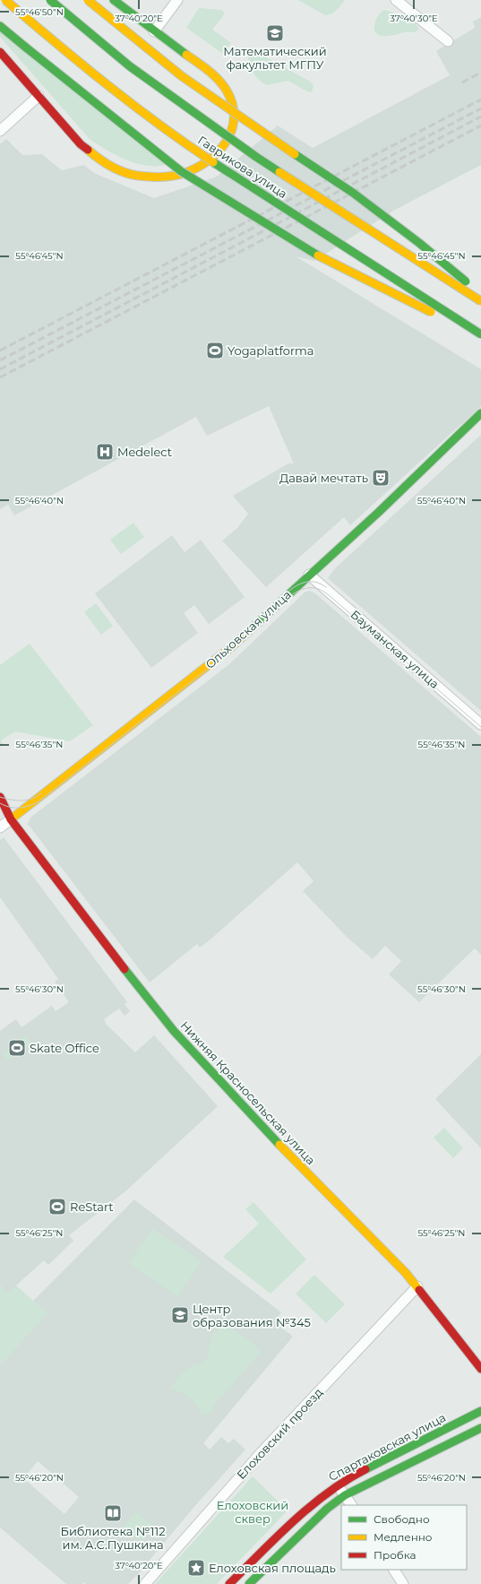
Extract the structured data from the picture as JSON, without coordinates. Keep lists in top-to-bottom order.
{
  "streets": {
    "main road": [
      "Гаврикова улица",
      "Ольховская улица",
      "Нижняя Красносельская улица",
      "Спартаковская улица"
    ],
    "street": ["Бауманская улица", "Елоховский проезд"]
  },
  "crossings": [
    ["Ольховская улица", "Бауманская улица"],
    ["Ольховская улица", "Нижняя Красносельская улица"],
    ["Нижняя Красносельская улица", "Елоховский проезд"]
  ],
  "parks": ["Елоховский сквер"],
  "places": {
    "school or university": ["Математический факультет МГПУ", "Центр образования №345"],
    "sports": ["Yogaplatforma", "Skate Office", "ReStart"],
    "hospital": ["Medelect"],
    "theatre": ["Давай мечтать"],
    "library": ["Библиотека №112 им. А.С.Пушкина"],
    "place": ["Елоховская площадь"]
  },
  "legend": ["Свободно", "Медленно", "Пробка"],
  "coordinates": [
    "55°46'50\"N",
    "37°40'20\"E",
    "37°40'30\"E",
    "55°46'45\"N",
    "55°46'40\"N",
    "55°46'35\"N",
    "55°46'30\"N",
    "55°46'25\"N",
    "55°46'20\"N"
  ]
}
